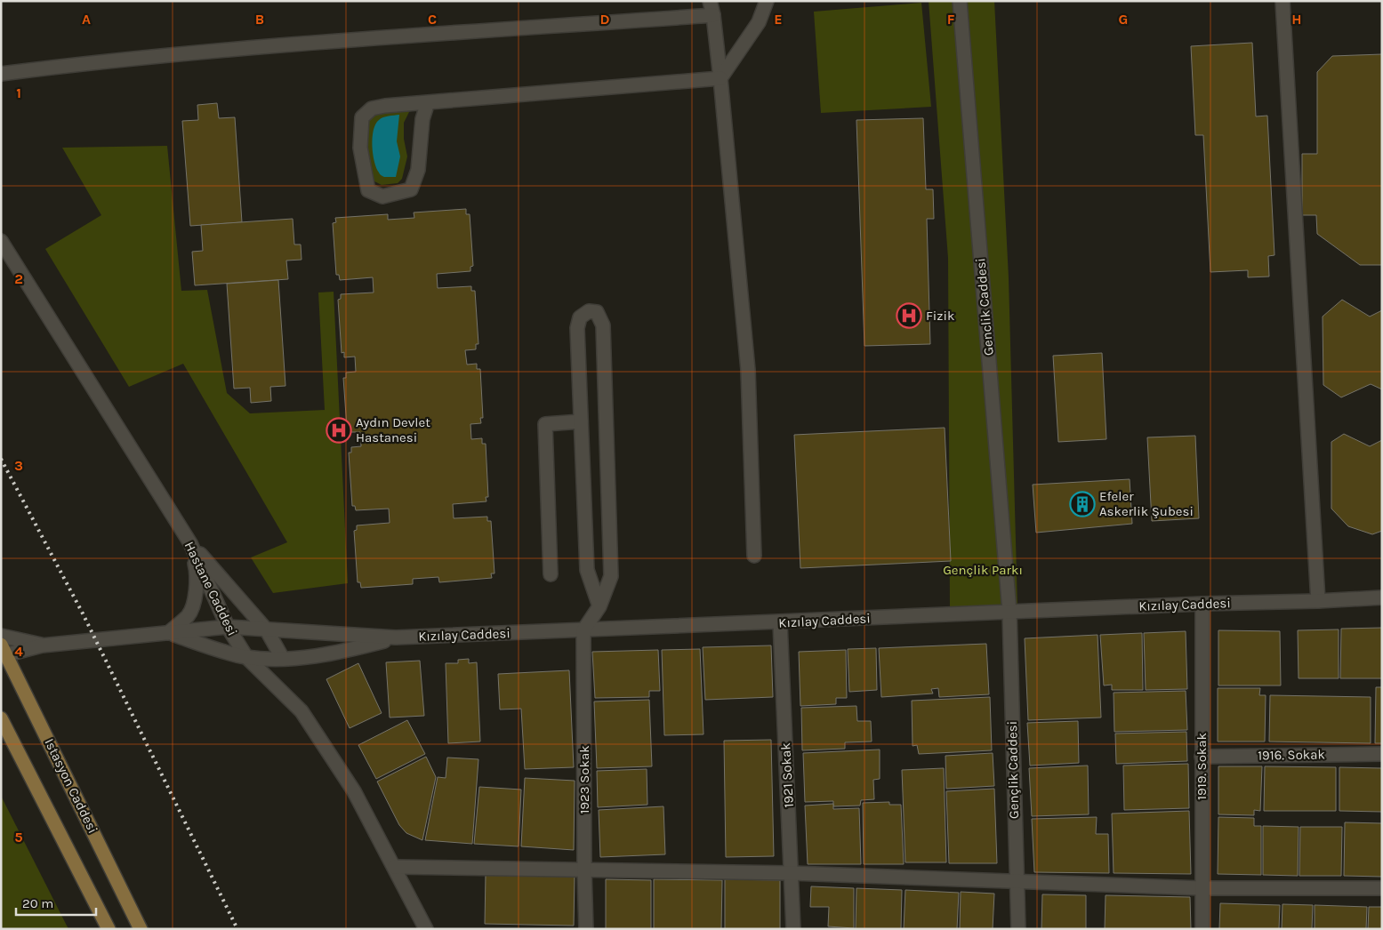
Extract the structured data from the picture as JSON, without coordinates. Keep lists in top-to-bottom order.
{
  "streets": {
    "main road": ["Istasyon Caddesi"],
    "street": [
      "Genclik Caddesi",
      "Hastane Caddesi",
      "Kızılay Caddesi",
      "1916. Sokak",
      "1919. Sokak",
      "Gençlik Caddesi",
      "1921 Sokak",
      "1923 Sokak"
    ]
  },
  "crossings": [
    ["Genclik Caddesi", "Kızılay Caddesi"],
    ["Genclik Caddesi", "Gençlik Caddesi"],
    ["Hastane Caddesi", "Kızılay Caddesi"],
    ["Kızılay Caddesi", "1919. Sokak"],
    ["Kızılay Caddesi", "Gençlik Caddesi"],
    ["Kızılay Caddesi", "1921 Sokak"],
    ["Kızılay Caddesi", "1923 Sokak"],
    ["1916. Sokak", "1919. Sokak"]
  ],
  "parks": ["Gençlik Parkı"],
  "places": {
    "hospital": ["Fizik", "Aydın Devlet Hastanesi"],
    "building": ["Efeler Askerlik Şubesi"]
  },
  "scale_bar": "20 m",
  "grid": {
    "columns": [
      "A",
      "B",
      "C",
      "D",
      "E",
      "F",
      "G",
      "H"
    ],
    "rows": [
      "1",
      "2",
      "3",
      "4",
      "5"
    ]
  }
}
